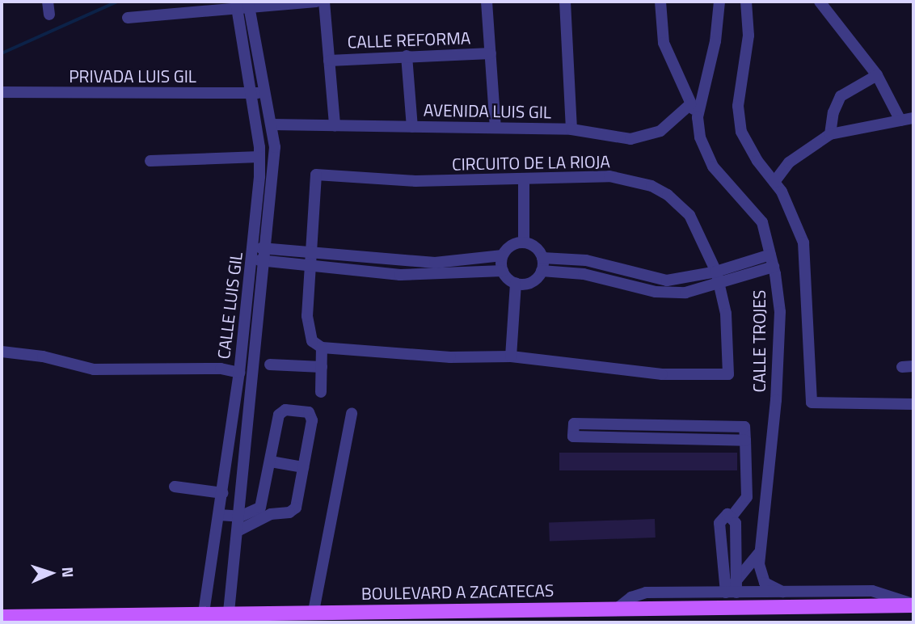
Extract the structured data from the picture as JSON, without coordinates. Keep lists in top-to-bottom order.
{
  "streets": {
    "main road": ["BOULEVARD A ZACATECAS"],
    "street": [
      "CALLE REFORMA",
      "PRIVADA LUIS GIL",
      "AVENIDA LUIS GIL",
      "CIRCUITO DE LA RIOJA",
      "CALLE LUIS GIL",
      "CALLE TROJES"
    ]
  },
  "crossings": [
    ["CALLE REFORMA", "AVENIDA LUIS GIL"],
    ["PRIVADA LUIS GIL", "CALLE LUIS GIL"],
    ["AVENIDA LUIS GIL", "CALLE LUIS GIL"],
    ["CALLE LUIS GIL", "BOULEVARD A ZACATECAS"]
  ],
  "north": "right"
}
